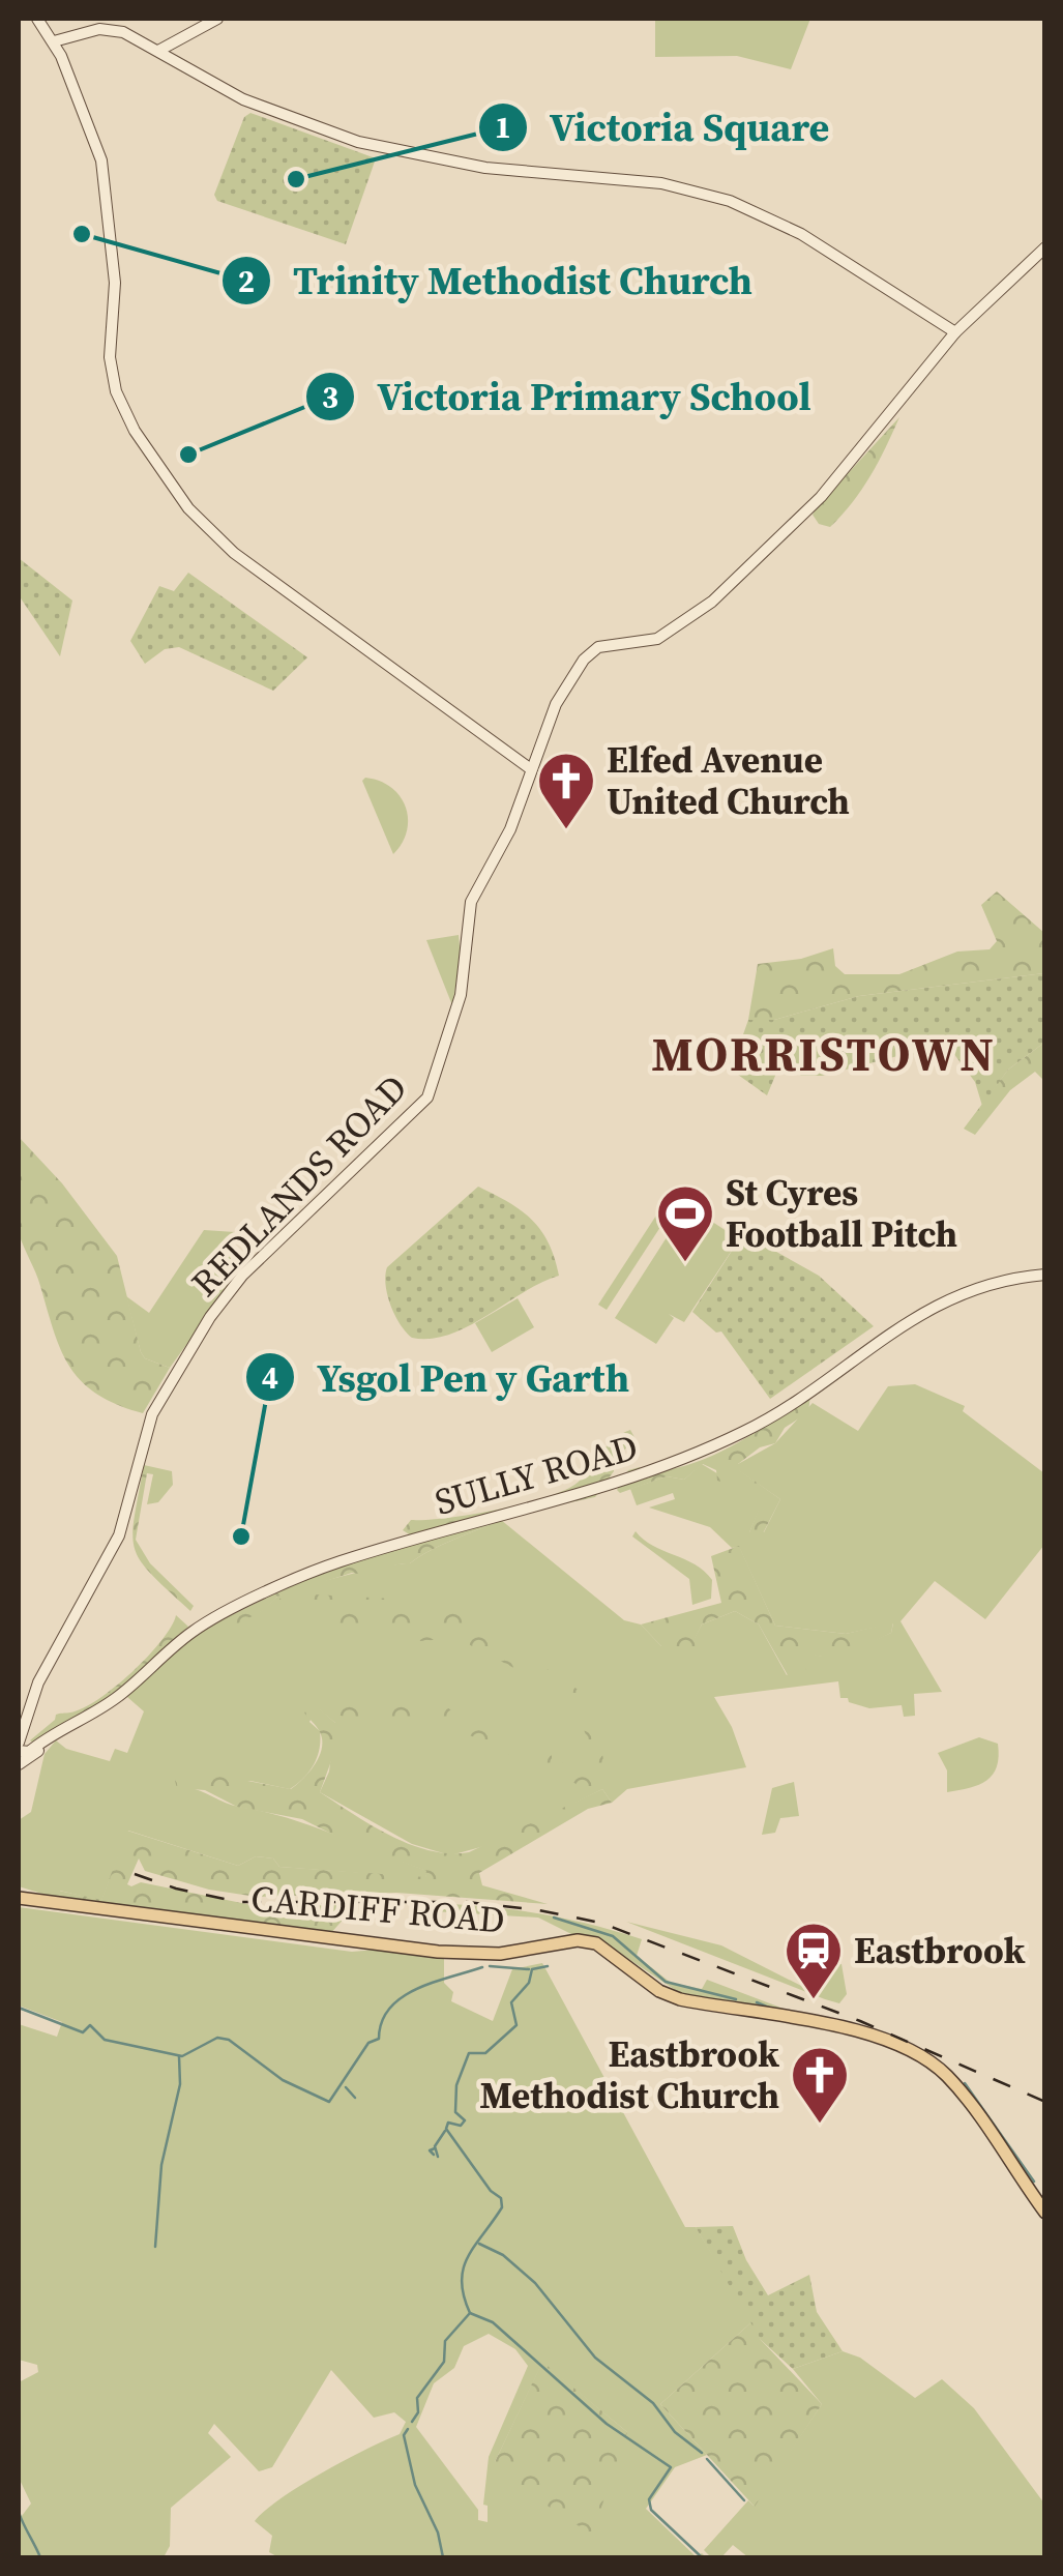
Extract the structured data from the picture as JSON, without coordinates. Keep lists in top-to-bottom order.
{
  "streets": {
    "main road": ["CARDIFF ROAD"],
    "street": ["REDLANDS ROAD", "SULLY ROAD"]
  },
  "districts": ["MORRISTOWN"],
  "places": {
    "other": [
      "Victoria Square",
      "Trinity Methodist Church",
      "Victoria Primary School",
      "Ysgol Pen y Garth"
    ],
    "church": ["Elfed Avenue United Church", "Eastbrook Methodist Church"],
    "sports": ["St Cyres Football Pitch"],
    "station": ["Eastbrook"]
  }
}
